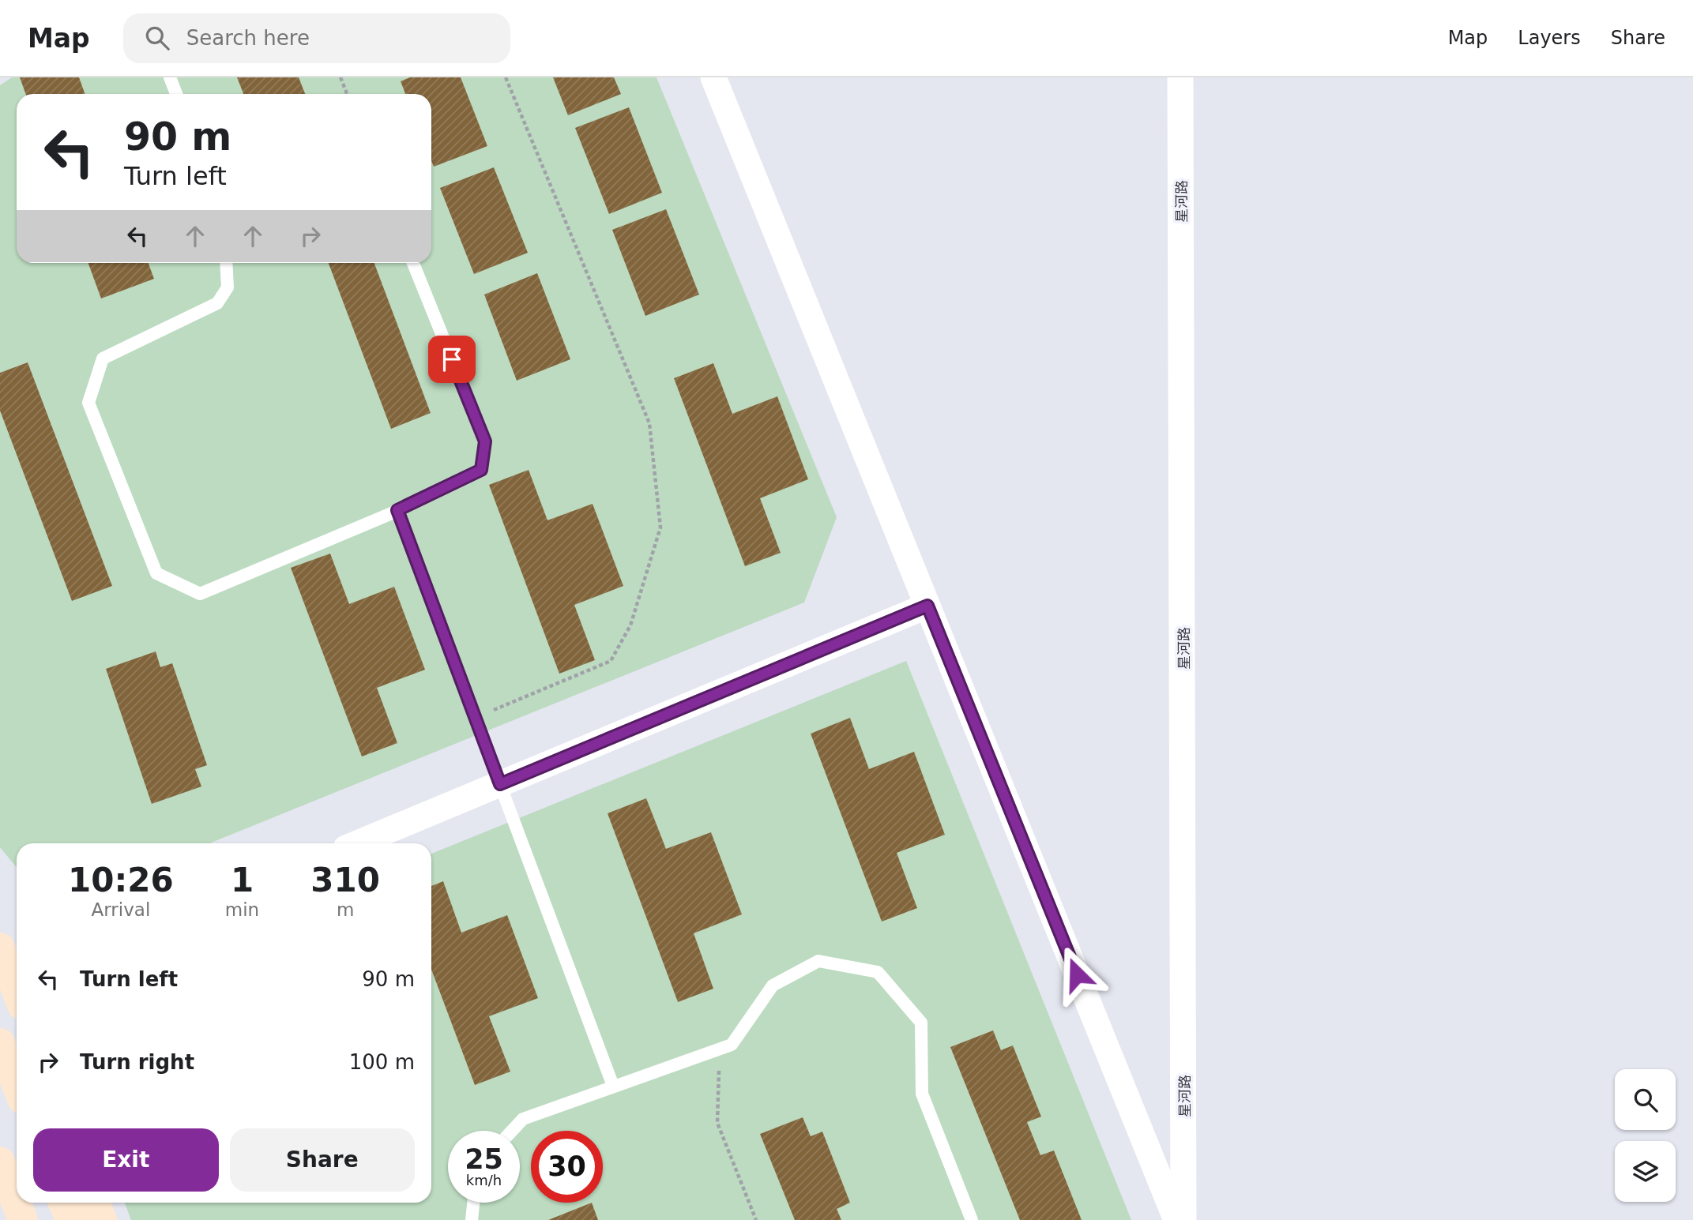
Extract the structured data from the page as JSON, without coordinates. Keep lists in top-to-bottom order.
{
  "streets": {
    "street": ["星河路"]
  },
  "page": {
    "header": "Map",
    "search": "Search here",
    "nav": ["Map", "Layers", "Share"],
    "turn": ["90 m", "Turn left"],
    "eta": [
      "10:26",
      "Arrival",
      "1",
      "min",
      "310",
      "m"
    ],
    "list": [
      {
        "name": "Turn left",
        "value": "90 m"
      },
      {
        "name": "Turn right",
        "value": "100 m"
      }
    ],
    "buttons": ["Exit", "Share"],
    "speed": "25 km/h",
    "limit": "30"
  }
}
